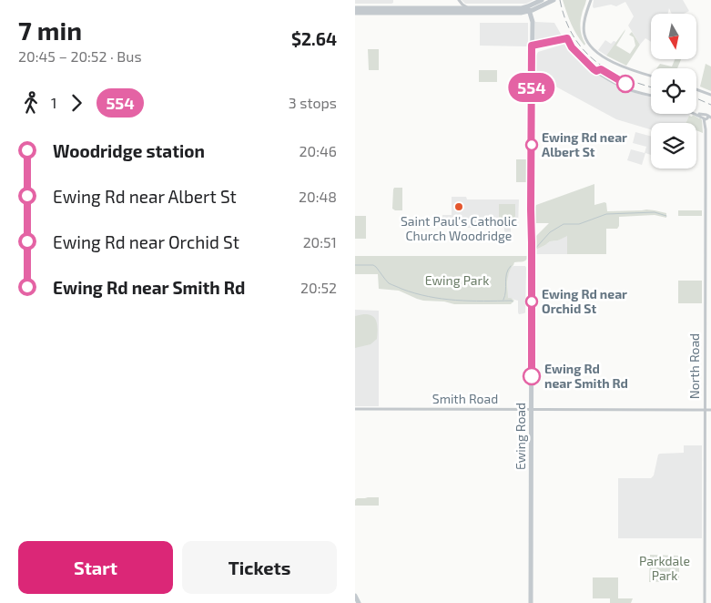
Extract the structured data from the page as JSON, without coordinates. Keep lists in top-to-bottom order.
{
  "streets": {
    "main road": ["Ewing Road"],
    "street": ["North Road", "Smith Road"]
  },
  "crossings": [
    ["North Road", "Smith Road"],
    ["Smith Road", "Ewing Road"]
  ],
  "parks": ["Ewing Park", "Parkdale Park"],
  "places": [
    "Ewing Rd near Albert St",
    "Saint Paul's Catholic Church Woodridge",
    "Ewing Rd near Orchid St",
    "Ewing Rd near Smith Rd"
  ],
  "lines": ["bus line 554"],
  "north": "bottom",
  "page": {
    "heading": ["7 min", "20:45 – 20:52 · Bus", "$2.64"],
    "on_map": "554",
    "legs": ["1", "554", "3 stops"],
    "list": [
      {
        "name": "Woodridge station",
        "value": "20:46"
      },
      {
        "name": "Ewing Rd near Albert St",
        "value": "20:48"
      },
      {
        "name": "Ewing Rd near Orchid St",
        "value": "20:51"
      },
      {
        "name": "Ewing Rd near Smith Rd",
        "value": "20:52"
      }
    ],
    "buttons": ["Start", "Tickets"]
  }
}
